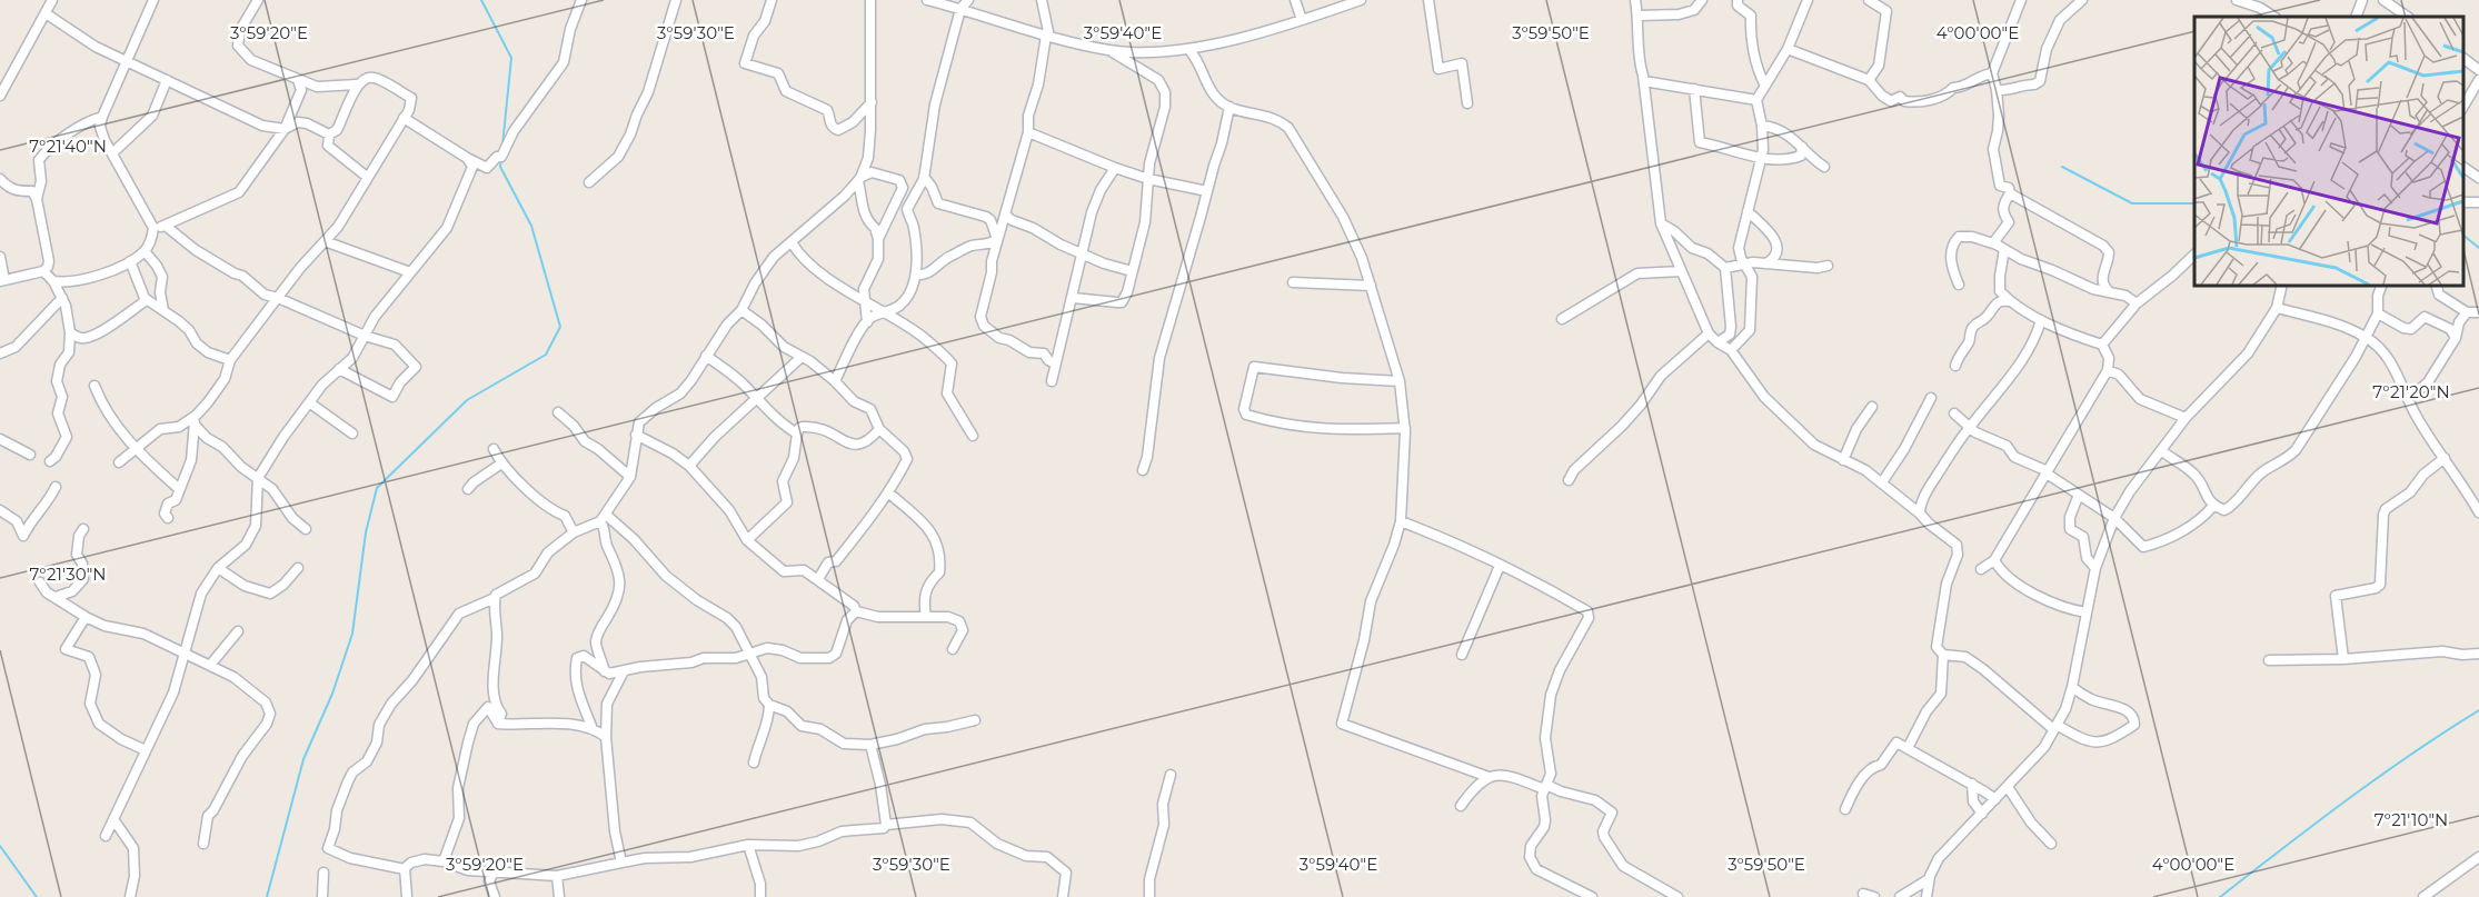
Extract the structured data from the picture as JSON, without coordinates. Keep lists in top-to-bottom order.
{
  "coordinates": [
    "3°59'50\"E",
    "3°59'20\"E",
    "3°59'30\"E",
    "3°59'40\"E",
    "4°00'00\"E",
    "7°21'40\"N",
    "7°21'20\"N",
    "7°21'30\"N",
    "7°21'10\"N"
  ]
}
